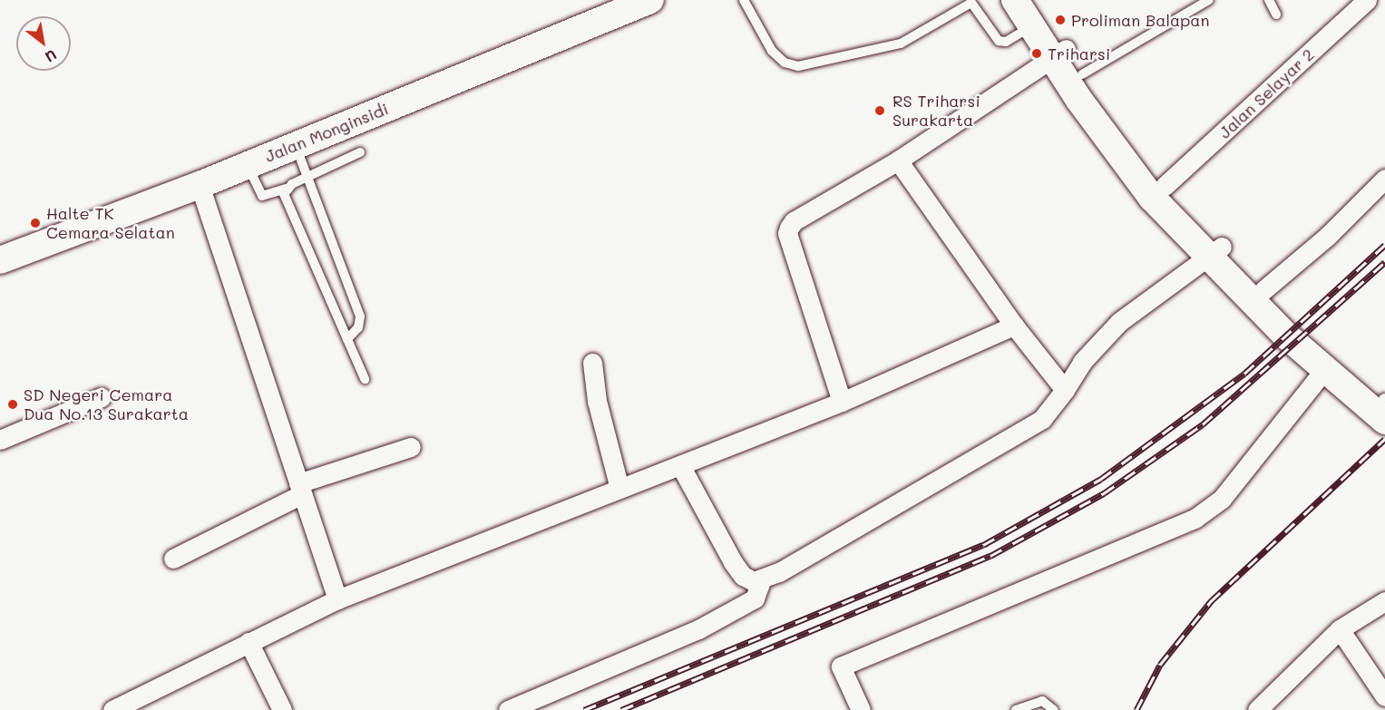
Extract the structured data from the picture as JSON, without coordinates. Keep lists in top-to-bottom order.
{
  "streets": {
    "main road": ["Jalan Monginsidi"],
    "street": ["Jalan Selayar 2"]
  },
  "places": [
    "Proliman Balapan",
    "Triharsi",
    "RS Triharsi Surakarta",
    "Halte TK Cemara Selatan",
    "SD Negeri Cemara Dua No.13 Surakarta"
  ],
  "north": "bottom right"
}
